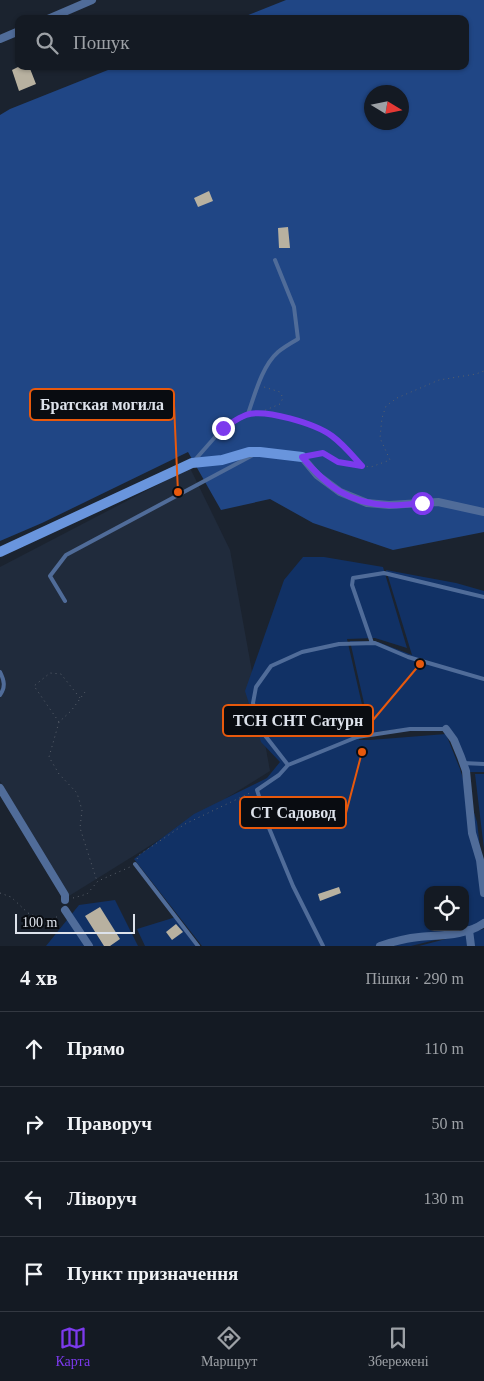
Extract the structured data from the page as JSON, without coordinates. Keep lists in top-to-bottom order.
{
  "places": ["Братская могила", "ТСН СНТ Сатурн", "СТ Садовод"],
  "scale_bar": "100 m",
  "north": "right",
  "page": {
    "search": "Пошук",
    "scale": "100 m",
    "heading": ["4 хв", "Пішки · 290 m"],
    "list": [
      ["Прямо", "110 m"],
      ["Праворуч", "50 m"],
      ["Ліворуч", "130 m"],
      "Пункт призначення"
    ],
    "nav": ["Карта", "Маршрут", "Збережені"]
  }
}
